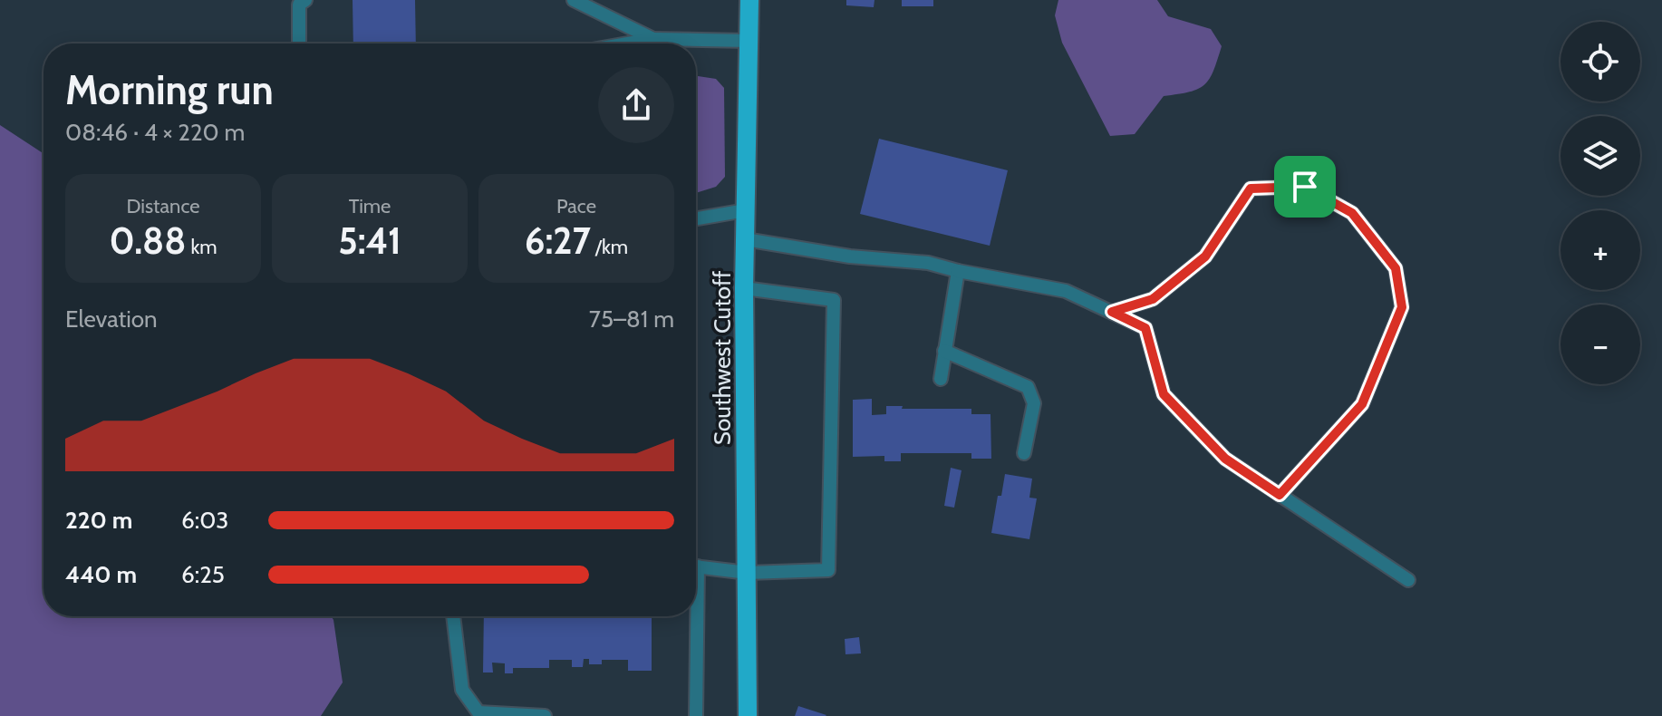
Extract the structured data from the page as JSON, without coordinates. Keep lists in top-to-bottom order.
{
  "streets": {
    "main road": ["Southwest Cutoff"]
  },
  "page": {
    "map_buttons": ["+", "−"],
    "heading": ["Morning run", "08:46 · 4 × 220 m"],
    "stats": [
      ["Distance", "0.88 km"],
      ["Time", "5:41"],
      ["Pace", "6:27 /km"]
    ],
    "chart": ["Elevation", "75–81 m"],
    "list": [
      {
        "name": "220 m",
        "note": "6:03"
      },
      {
        "name": "440 m",
        "note": "6:25"
      }
    ]
  }
}
